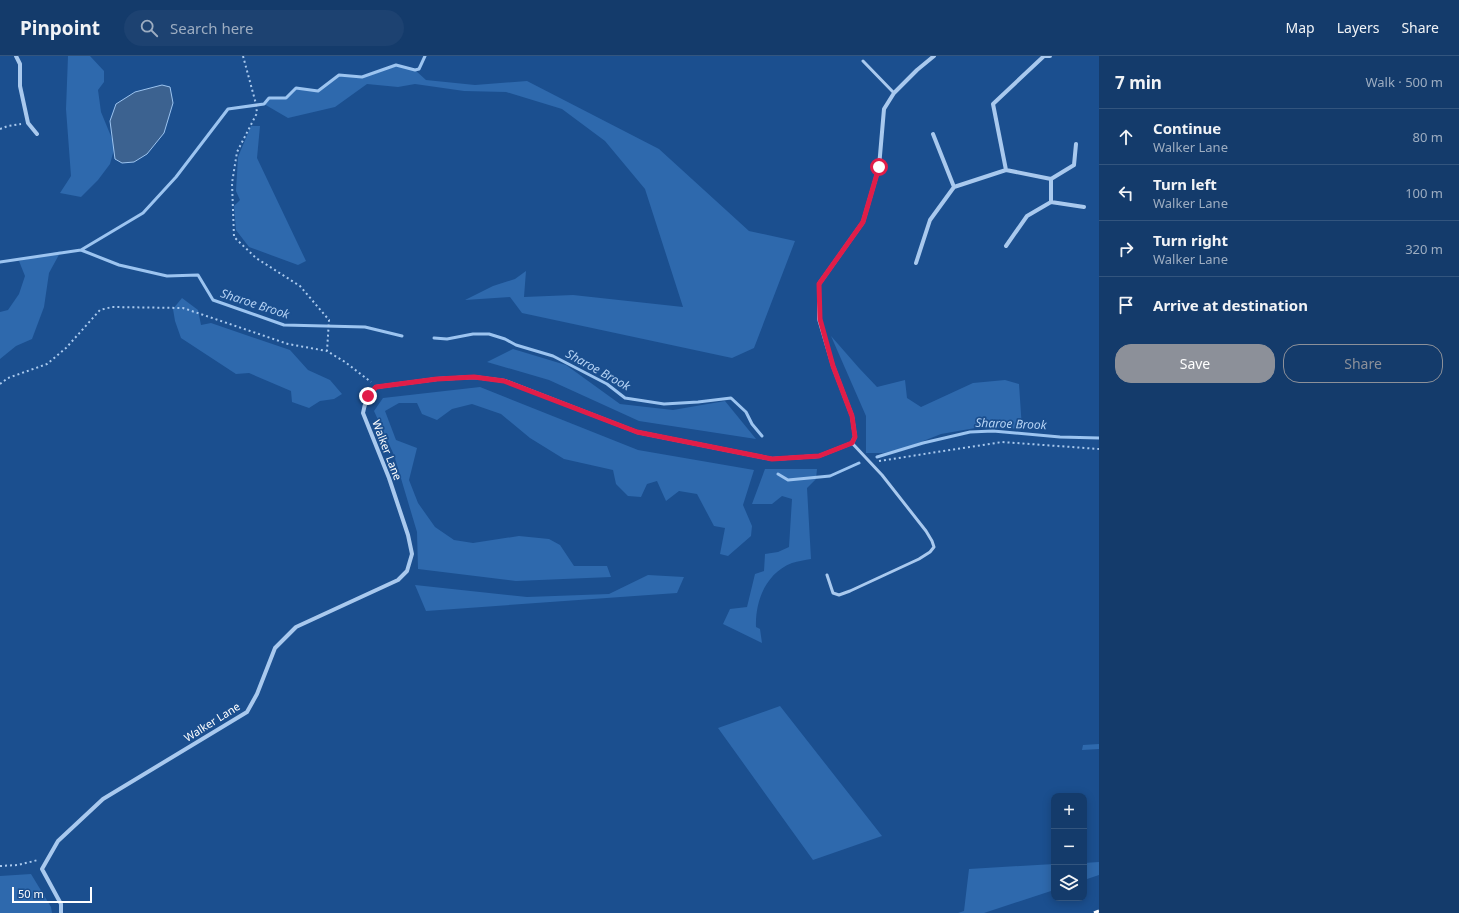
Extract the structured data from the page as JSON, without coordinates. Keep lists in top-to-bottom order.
{
  "streets": {
    "street": ["Walker Lane"]
  },
  "water": ["Sharoe Brook"],
  "scale_bar": "50 m",
  "page": {
    "header": "Pinpoint",
    "search": "Search here",
    "nav": ["Map", "Layers", "Share"],
    "heading": ["7 min", "Walk · 500 m"],
    "list": [
      ["Continue", "Walker Lane", "80 m"],
      ["Turn left", "Walker Lane", "100 m"],
      ["Turn right", "Walker Lane", "320 m"],
      "Arrive at destination"
    ],
    "buttons": ["Save", "Share"],
    "map_buttons": ["+", "−"],
    "scale": "50 m"
  }
}
